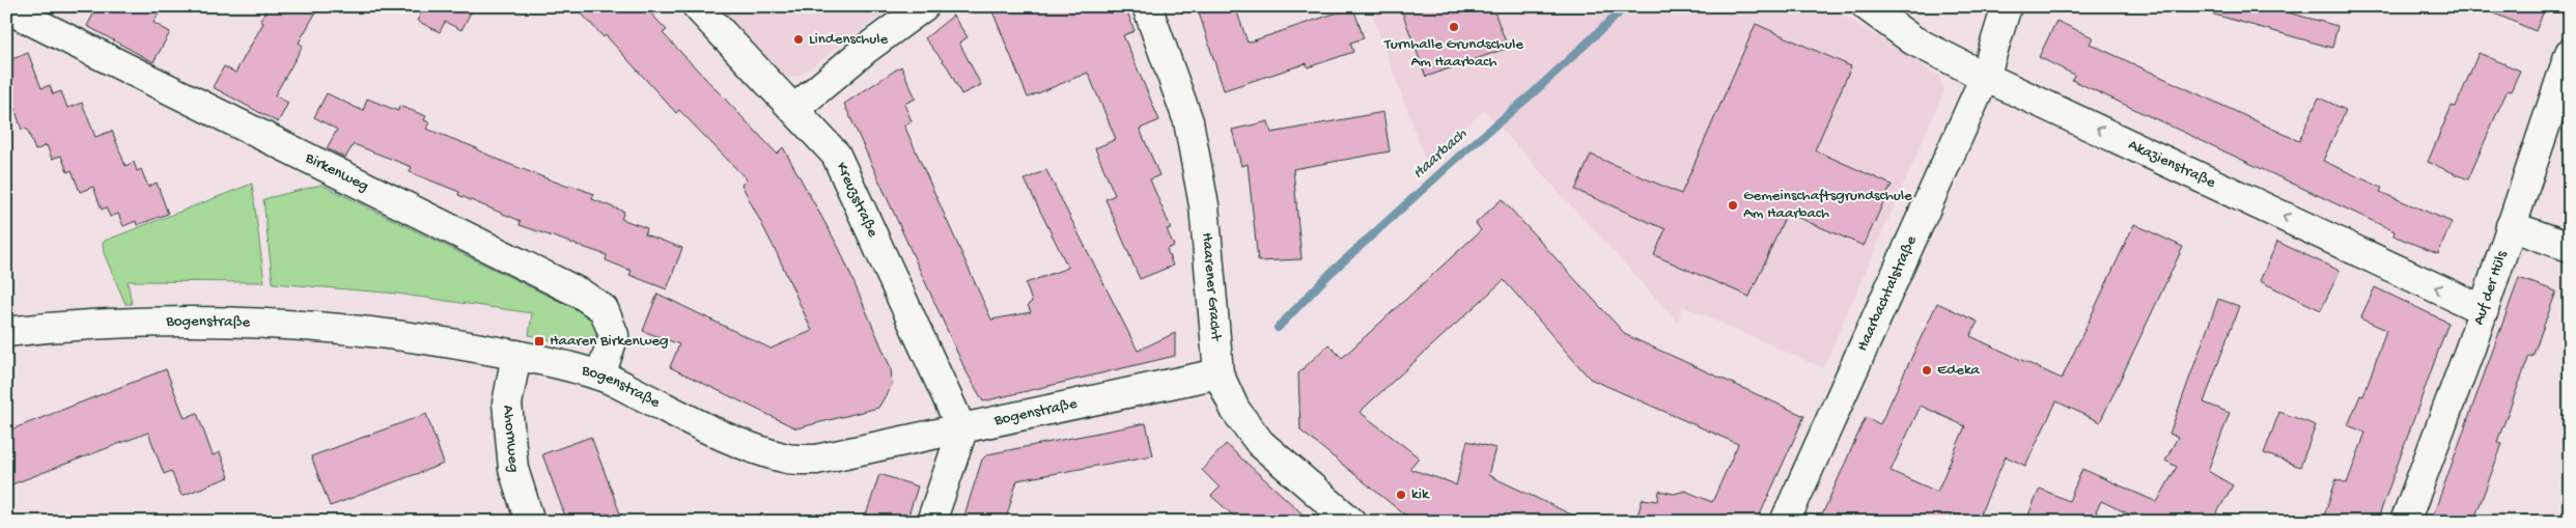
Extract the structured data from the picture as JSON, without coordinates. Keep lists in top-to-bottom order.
{
  "streets": {
    "street": [
      "Akazienstraße",
      "Birkenweg",
      "Kreuzstraße",
      "Haarener Gracht",
      "Auf der Hüls",
      "Haarbachtalstraße",
      "Bogenstraße",
      "Ahornweg"
    ]
  },
  "crossings": [
    ["Akazienstraße", "Auf der Hüls"],
    ["Akazienstraße", "Haarbachtalstraße"],
    ["Birkenweg", "Bogenstraße"],
    ["Kreuzstraße", "Bogenstraße"],
    ["Haarener Gracht", "Bogenstraße"],
    ["Bogenstraße", "Ahornweg"]
  ],
  "one_way": ["Akazienstraße"],
  "water": ["Haarbach"],
  "places": {
    "other": [
      "Turnhalle Grundschule Am Haarbach",
      "Lindenschule",
      "Gemeinschaftsgrundschule Am Haarbach",
      "Edeka",
      "kik"
    ],
    "transit": ["Haaren Birkenweg"]
  }
}
